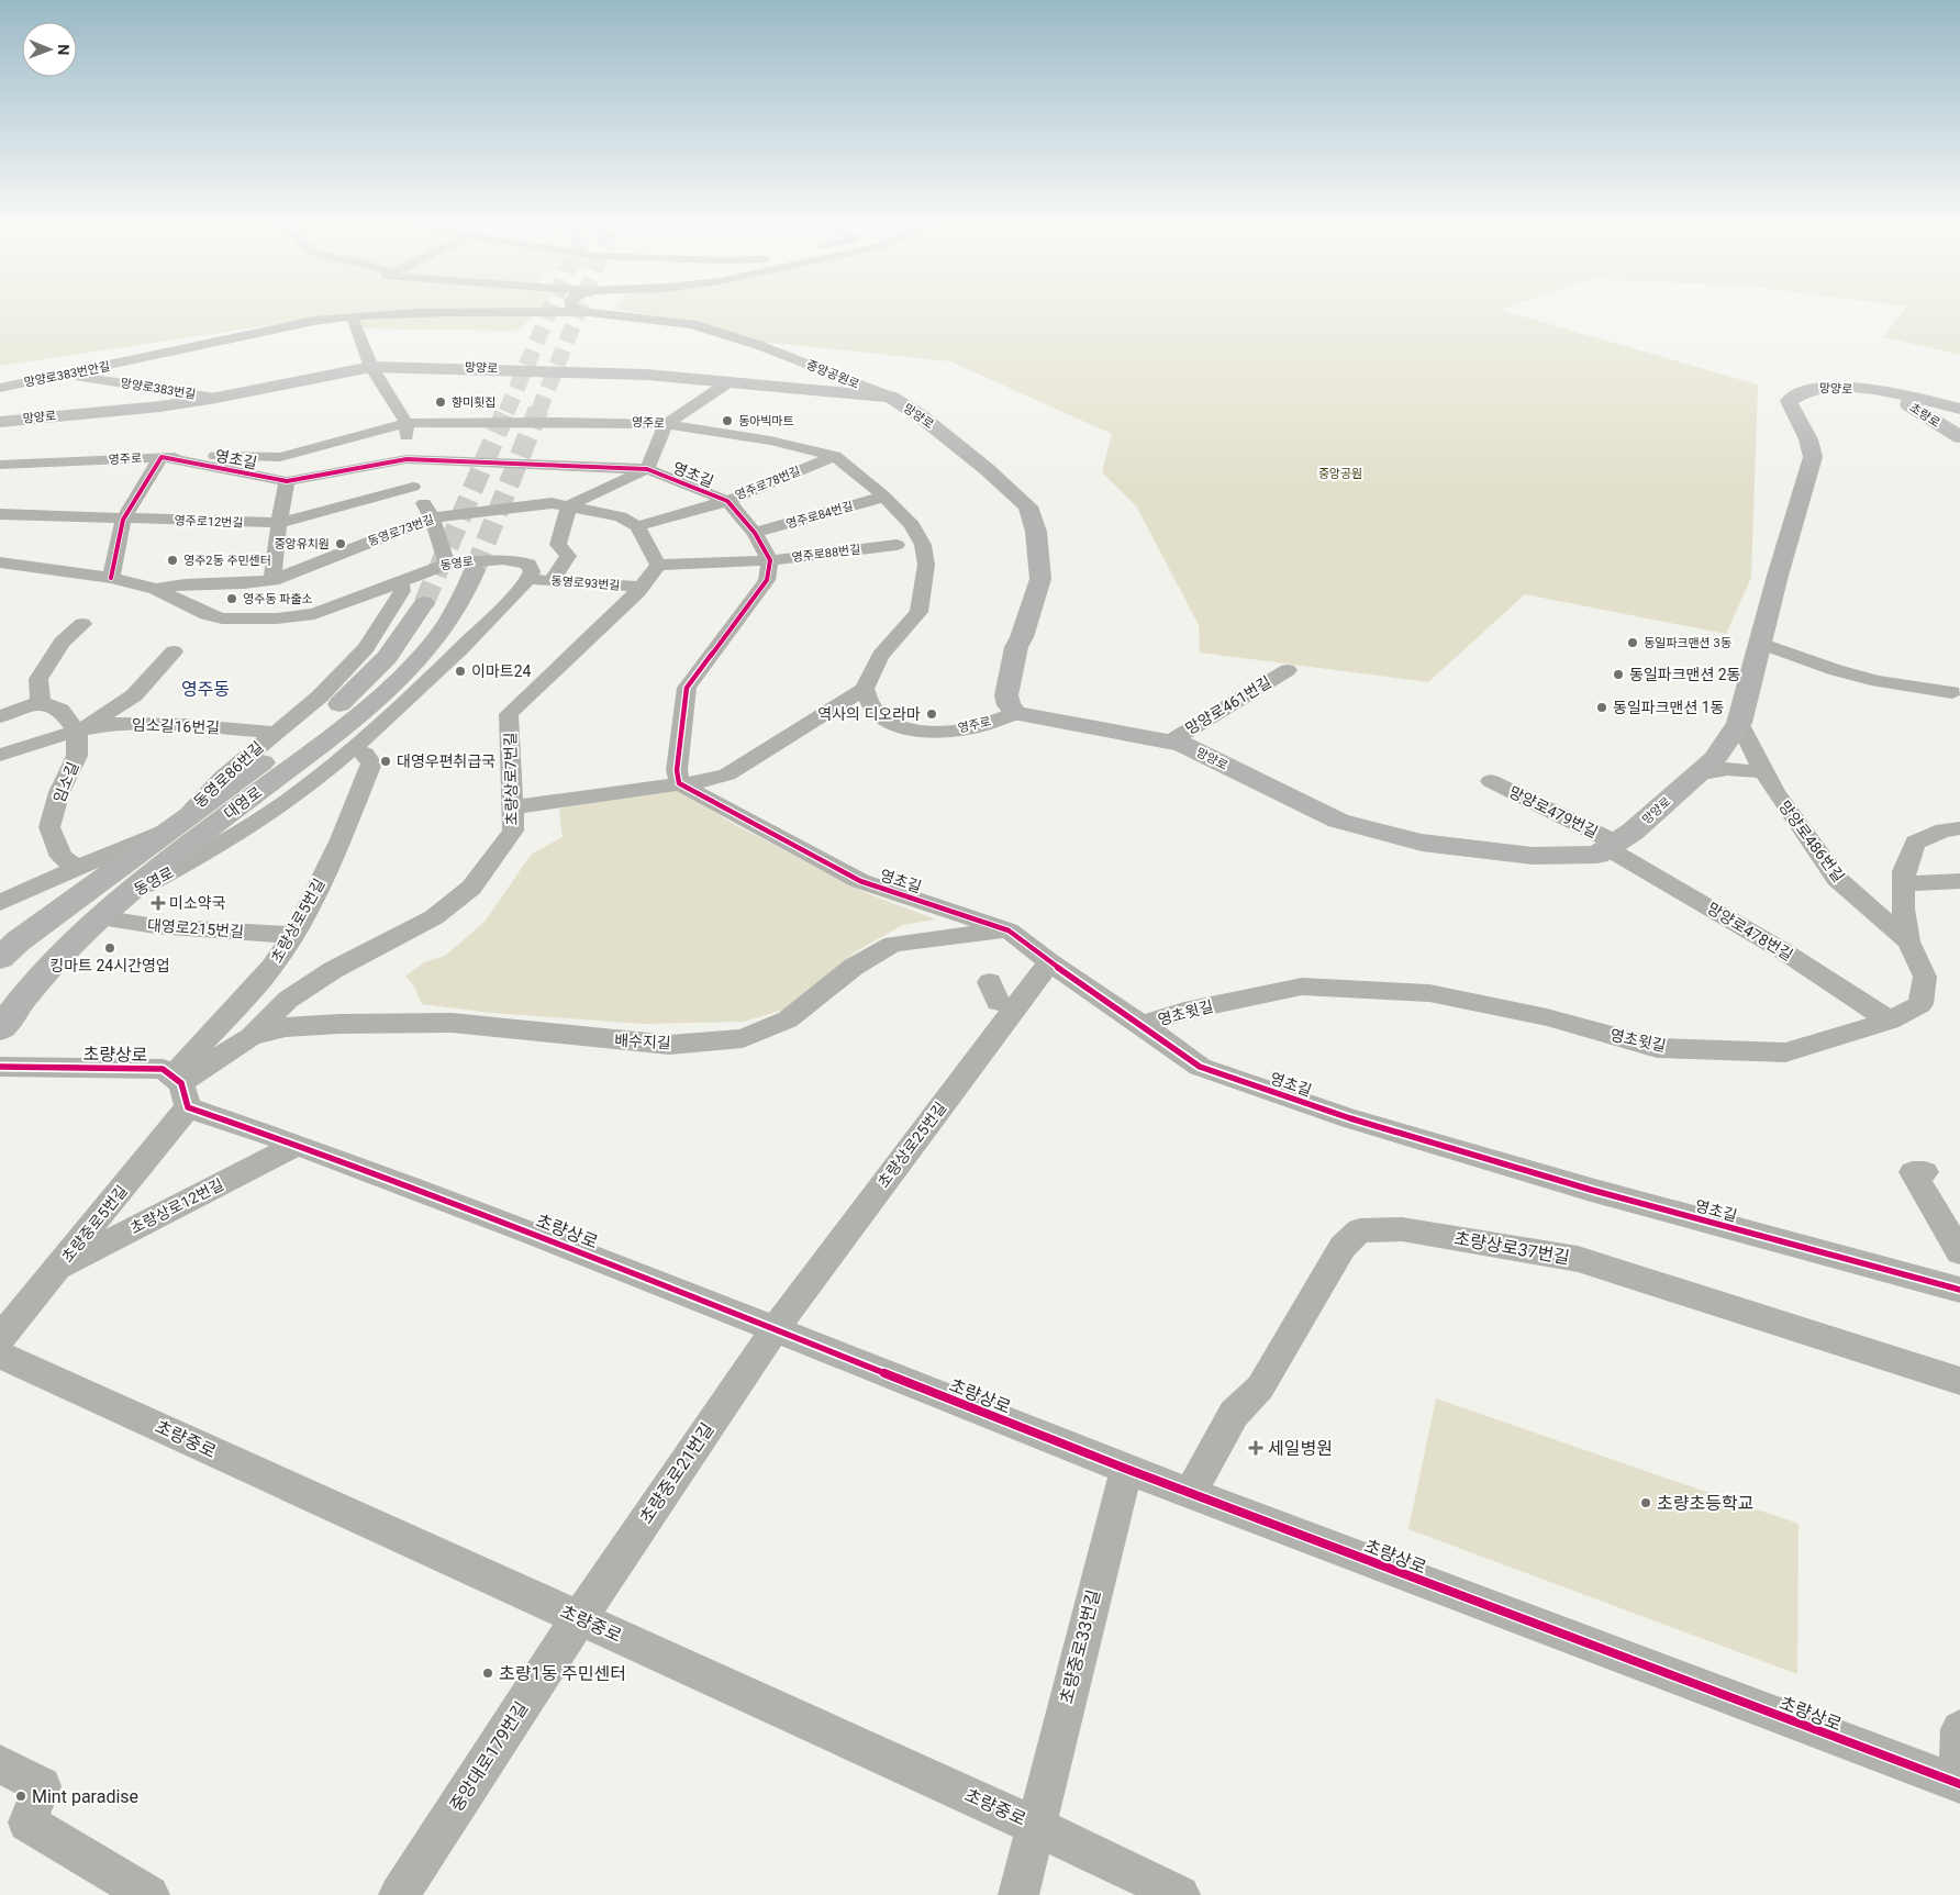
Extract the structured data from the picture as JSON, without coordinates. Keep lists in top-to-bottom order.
{
  "streets": {
    "main road": ["망양로", "초량로", "대영로"],
    "street": [
      "망양로383번안길",
      "중앙공원로",
      "망양로383번길",
      "영주로",
      "영초길",
      "영주로78번길",
      "영주로84번길",
      "영주로12번길",
      "동영로73번길",
      "영주로88번길",
      "동영로",
      "동영로93번길",
      "망양로461번길",
      "임소길16번길",
      "동영로86번길",
      "초량상로7번길",
      "임소길",
      "망양로479번길",
      "망양로486번길",
      "초량상로5번길",
      "대영로215번길",
      "망양로478번길",
      "영초윗길",
      "배수지길",
      "초량상로",
      "초량상로25번길",
      "초량상로12번길",
      "초량중로5번길",
      "초량상로37번길",
      "초량중로",
      "초량중로21번길",
      "초량중로33번길",
      "중앙대로179번길"
    ]
  },
  "crossings": [
    ["망양로", "중앙공원로"],
    ["망양로", "망양로383번길"],
    ["망양로", "초량로"],
    ["망양로", "영주로"],
    ["망양로", "망양로461번길"],
    ["망양로", "망양로479번길"],
    ["망양로", "망양로486번길"],
    ["망양로", "망양로478번길"],
    ["망양로383번안길", "중앙공원로"],
    ["망양로383번안길", "망양로383번길"],
    ["영주로", "영초길"],
    ["영주로", "영주로78번길"],
    ["영주로", "영주로84번길"],
    ["영초길", "영주로78번길"],
    ["영초길", "영주로84번길"],
    ["영초길", "영주로88번길"],
    ["영초길", "영초윗길"],
    ["영초길", "배수지길"],
    ["영초길", "초량상로25번길"],
    ["영주로78번길", "동영로73번길"],
    ["동영로73번길", "동영로"],
    ["영주로88번길", "초량상로7번길"],
    ["동영로", "동영로93번길"],
    ["동영로", "동영로86번길"],
    ["동영로", "대영로"],
    ["동영로", "초량상로5번길"],
    ["동영로93번길", "초량상로7번길"],
    ["임소길16번길", "동영로86번길"],
    ["임소길16번길", "임소길"],
    ["동영로86번길", "임소길"],
    ["동영로86번길", "대영로"],
    ["초량상로7번길", "초량상로5번길"],
    ["초량상로7번길", "배수지길"],
    ["초량상로7번길", "초량상로"],
    ["초량상로7번길", "초량중로5번길"],
    ["대영로", "대영로215번길"],
    ["망양로479번길", "망양로478번길"],
    ["망양로486번길", "영초윗길"],
    ["초량상로5번길", "대영로215번길"],
    ["초량상로5번길", "초량상로"],
    ["초량상로5번길", "초량중로5번길"],
    ["망양로478번길", "영초윗길"],
    ["초량상로", "초량상로25번길"],
    ["초량상로", "초량상로12번길"],
    ["초량상로", "초량중로5번길"],
    ["초량상로", "초량상로37번길"],
    ["초량상로", "초량중로21번길"],
    ["초량상로", "초량중로33번길"],
    ["초량상로25번길", "초량중로21번길"],
    ["초량상로12번길", "초량중로5번길"],
    ["초량중로", "초량중로21번길"],
    ["초량중로", "초량중로33번길"],
    ["초량중로", "중앙대로179번길"],
    ["초량중로21번길", "중앙대로179번길"]
  ],
  "districts": ["영주동"],
  "parks": ["중앙공원"],
  "places": {
    "other": [
      "향미횟집",
      "동아빅마트",
      "중앙유치원",
      "영주2동 주민센터",
      "영주동 파출소",
      "동일파크맨션 3동",
      "이마트24",
      "동일파크맨션 2동",
      "동일파크맨션 1동",
      "역사의 디오라마",
      "대영우편취급국",
      "킹마트 24시간영업",
      "초량초등학교",
      "초량1동 주민센터",
      "Mint paradise"
    ],
    "health": ["미소약국", "세일병원"]
  },
  "north": "right"
}
